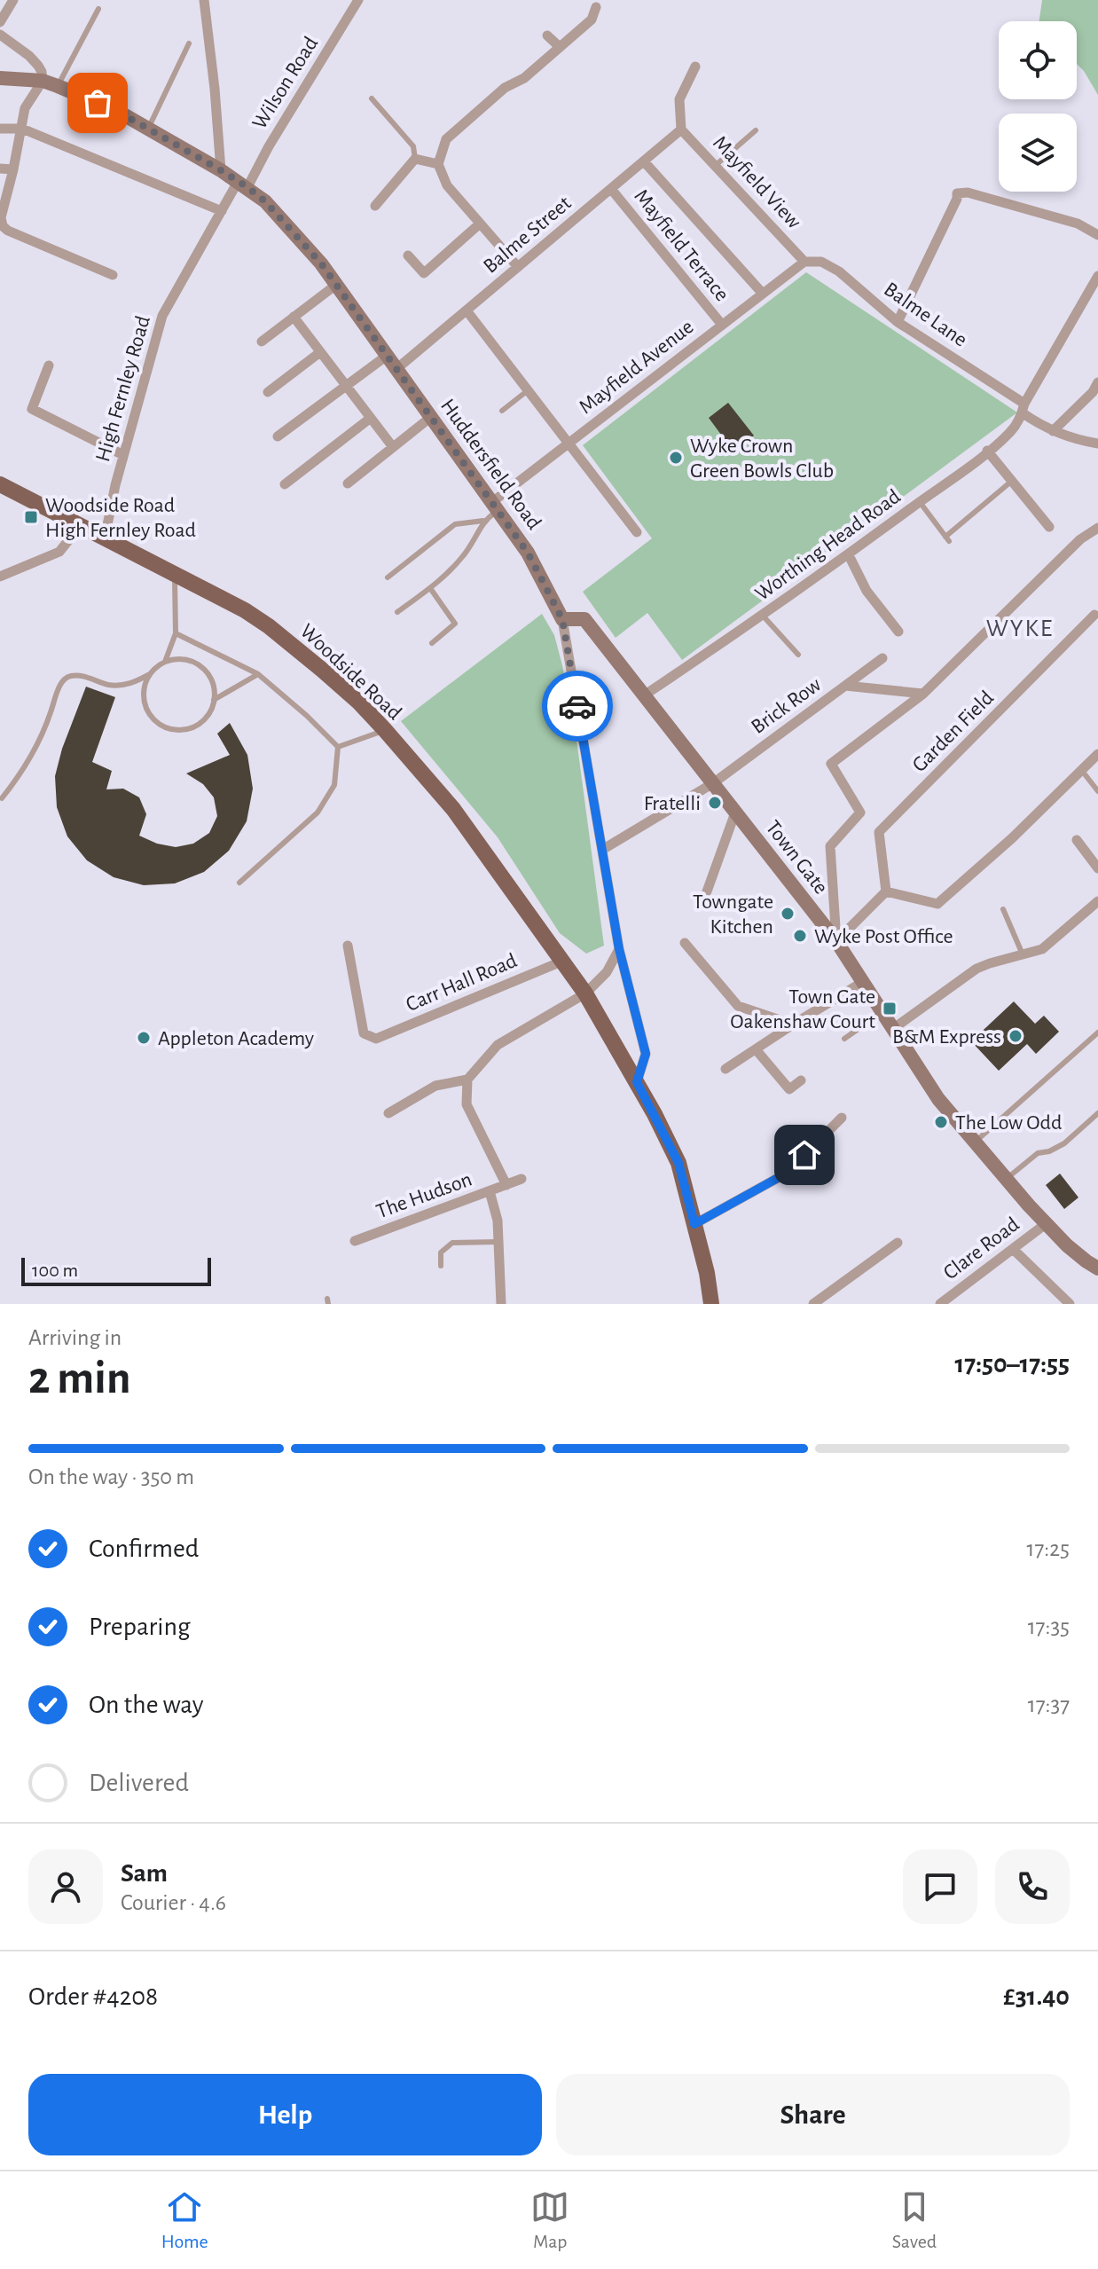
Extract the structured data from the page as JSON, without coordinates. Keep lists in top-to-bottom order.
{
  "streets": {
    "main road": ["Huddersfield Road", "Woodside Road", "Town Gate"],
    "street": [
      "Wilson Road",
      "Mayfield View",
      "Balme Street",
      "Mayfield Terrace",
      "Balme Lane",
      "Mayfield Avenue",
      "High Fernley Road",
      "Worthing Head Road",
      "Brick Row",
      "Garden Field",
      "Carr Hall Road",
      "The Hudson",
      "Clare Road"
    ]
  },
  "crossings": [
    ["Wilson Road", "High Fernley Road"],
    ["Wilson Road", "Huddersfield Road"],
    ["Mayfield View", "Balme Street"],
    ["Mayfield View", "Balme Lane"],
    ["Mayfield View", "Mayfield Avenue"],
    ["Balme Street", "Mayfield Terrace"],
    ["Balme Street", "Huddersfield Road"],
    ["Mayfield Terrace", "Mayfield Avenue"],
    ["Balme Lane", "Mayfield Avenue"],
    ["Balme Lane", "Worthing Head Road"],
    ["Mayfield Avenue", "Huddersfield Road"],
    ["High Fernley Road", "Huddersfield Road"],
    ["High Fernley Road", "Woodside Road"],
    ["Huddersfield Road", "Brick Row"],
    ["Huddersfield Road", "Town Gate"],
    ["Worthing Head Road", "Town Gate"],
    ["Woodside Road", "Carr Hall Road"],
    ["Brick Row", "Town Gate"],
    ["Town Gate", "Clare Road"]
  ],
  "districts": ["WYKE"],
  "places": {
    "other": [
      "Wyke Crown Green Bowls Club",
      "Fratelli",
      "Towngate Kitchen",
      "Wyke Post Office",
      "B&M Express",
      "Appleton Academy",
      "The Low Odd"
    ],
    "transit": ["Woodside Road High Fernley Road", "Town Gate Oakenshaw Court"]
  },
  "scale_bar": "100 m",
  "page": {
    "scale": "100 m",
    "heading": ["2 min", "Arriving in", "17:50–17:55"],
    "panel": [
      "Sam",
      "Courier · 4.6",
      "Order #4208",
      "£31.40"
    ],
    "bar": "On the way · 350 m",
    "list": [
      ["Confirmed", "17:25"],
      ["Preparing", "17:35"],
      ["On the way", "17:37"],
      "Delivered"
    ],
    "buttons": ["Help", "Share"],
    "tabs": ["Home", "Map", "Saved"]
  }
}
